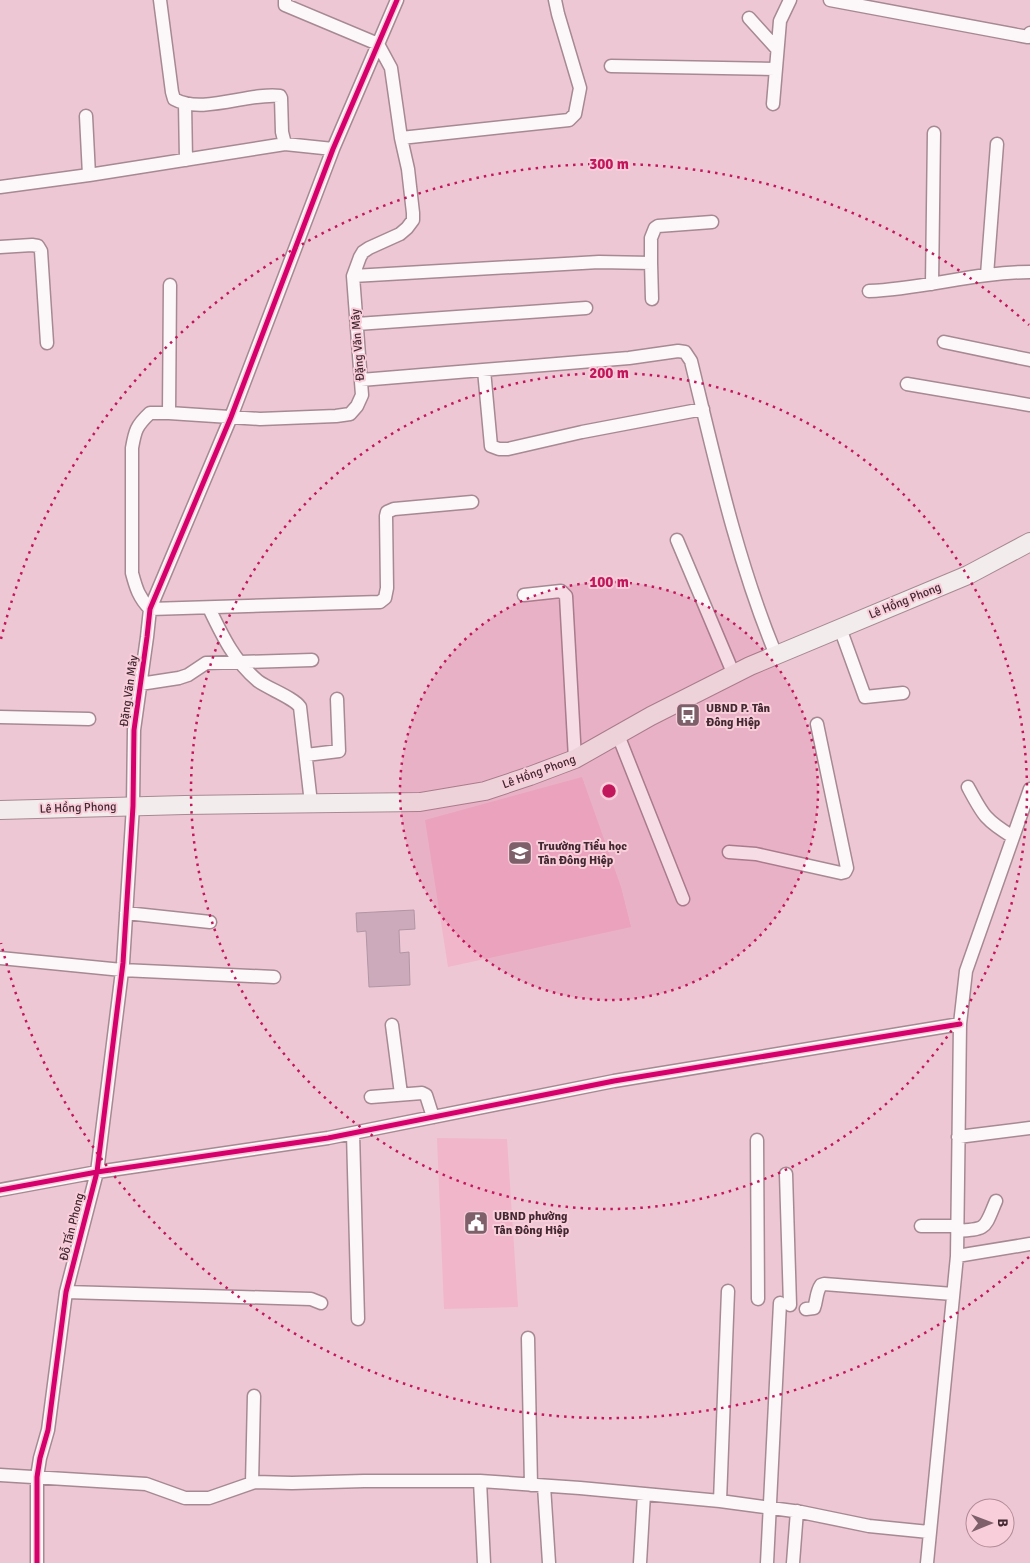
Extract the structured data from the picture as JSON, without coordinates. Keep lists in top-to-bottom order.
{
  "streets": {
    "main road": ["Lê Hồng Phong"],
    "street": ["Đặng Văn Mây", "Đỗ Tấn Phong"]
  },
  "crossings": [
    ["Đặng Văn Mây", "Lê Hồng Phong"],
    ["Đặng Văn Mây", "Đỗ Tấn Phong"],
    ["Lê Hồng Phong", "Đỗ Tấn Phong"]
  ],
  "places": {
    "bus stop": ["UBND P. Tân Đông Hiệp"],
    "school or university": ["Truường Tiểu học Tân Đông Hiệp"],
    "public building": ["UBND phường Tân Đông Hiệp"]
  },
  "north": "right",
  "rings": ["300 m", "200 m", "100 m"]
}
